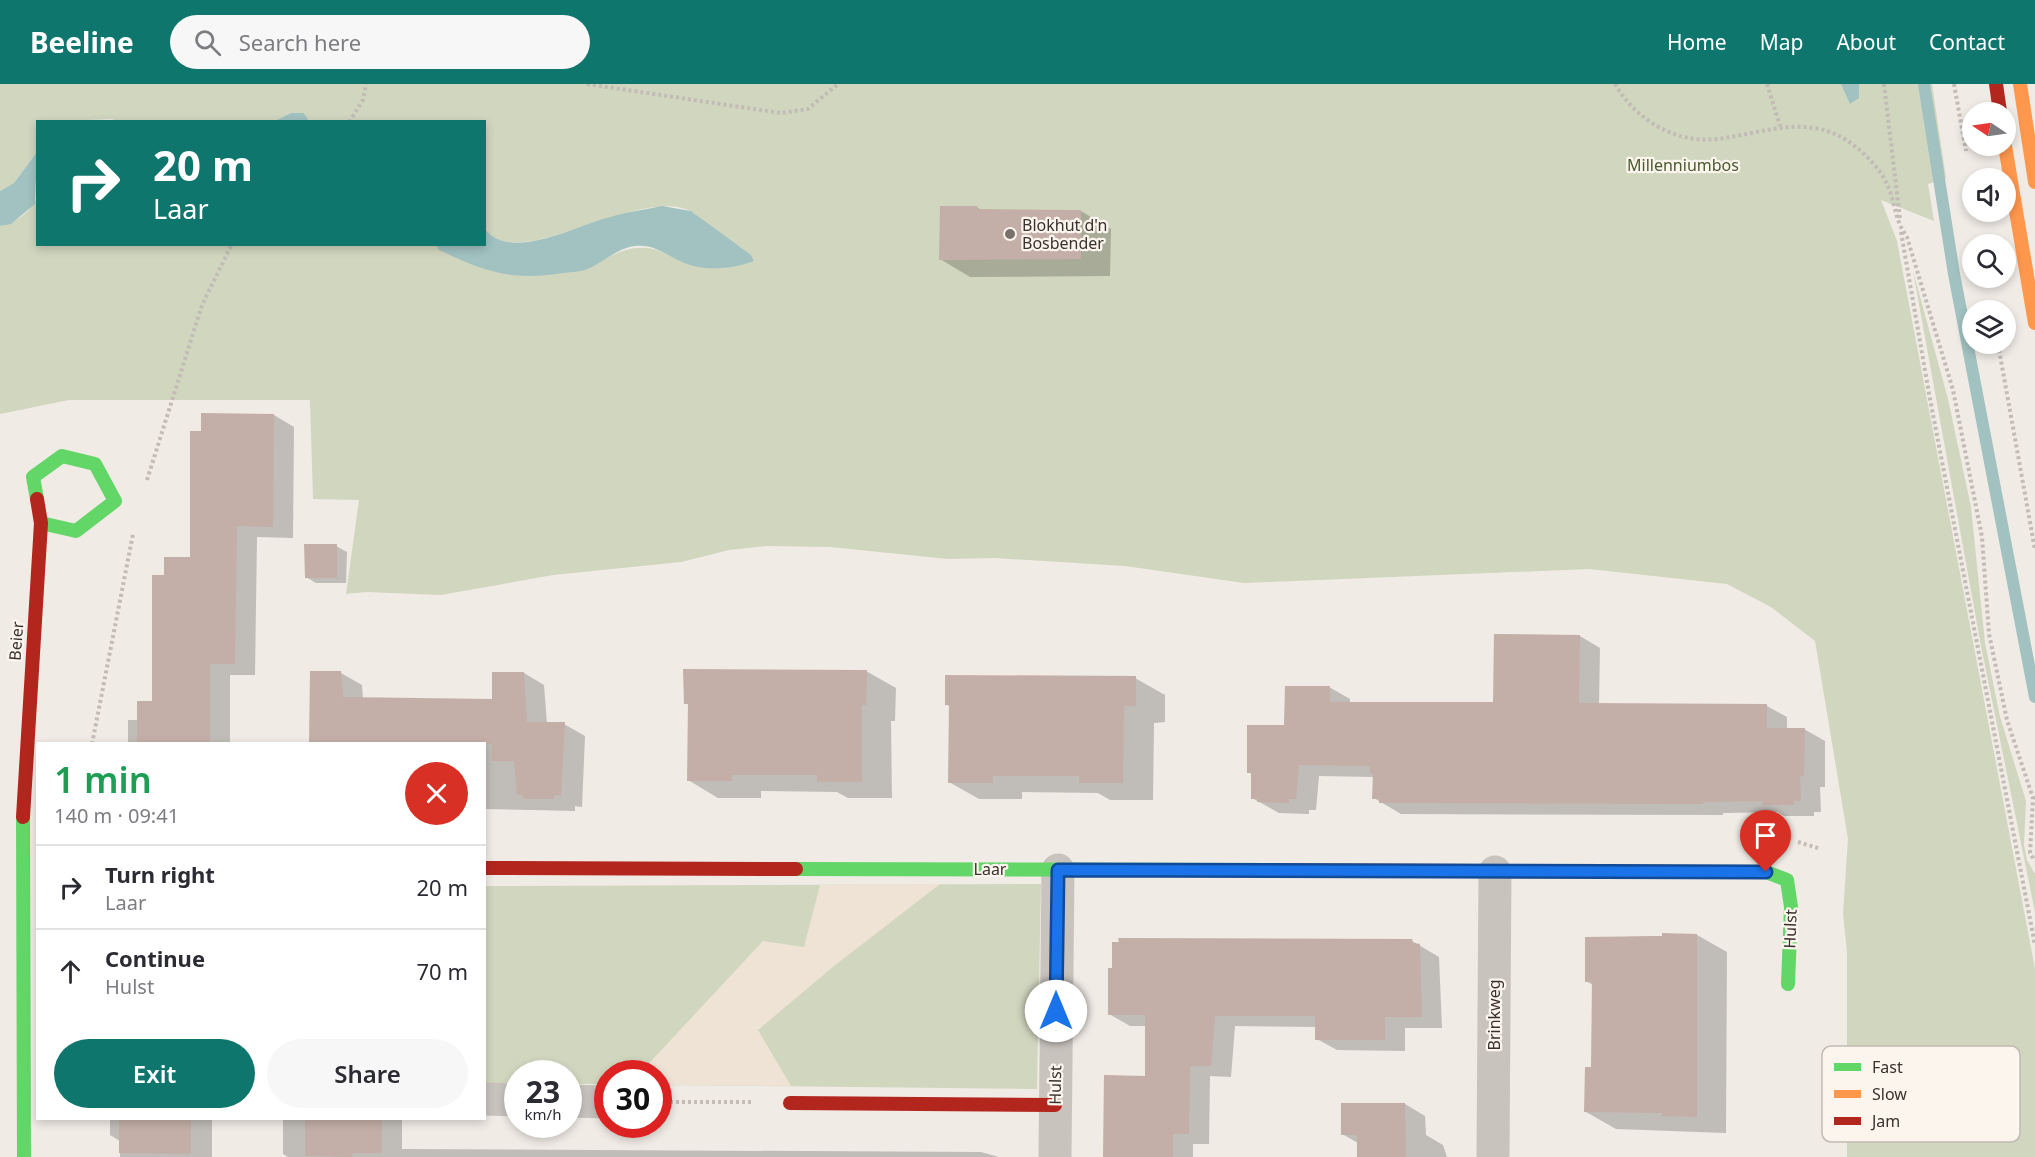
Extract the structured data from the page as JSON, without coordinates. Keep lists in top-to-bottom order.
{
  "streets": {
    "street": [
      "Beier",
      "Laar",
      "Hulst",
      "Brinkweg"
    ]
  },
  "crossings": [
    ["Laar", "Hulst"],
    ["Laar", "Brinkweg"],
    ["Hulst", "Brinkweg"]
  ],
  "parks": ["Millenniumbos"],
  "places": ["Blokhut d'n Bosbender"],
  "legend": ["Fast", "Slow", "Jam"],
  "north": "left",
  "page": {
    "header": "Beeline",
    "search": "Search here",
    "nav": [
      "Home",
      "Map",
      "About",
      "Contact"
    ],
    "turn": ["20 m", "Laar"],
    "heading": ["1 min", "140 m · 09:41"],
    "list": [
      {
        "name": "Turn right",
        "note": "Laar",
        "value": "20 m"
      },
      {
        "name": "Continue",
        "note": "Hulst",
        "value": "70 m"
      }
    ],
    "buttons": ["Exit", "Share"],
    "speed": "23 km/h",
    "limit": "30"
  }
}
